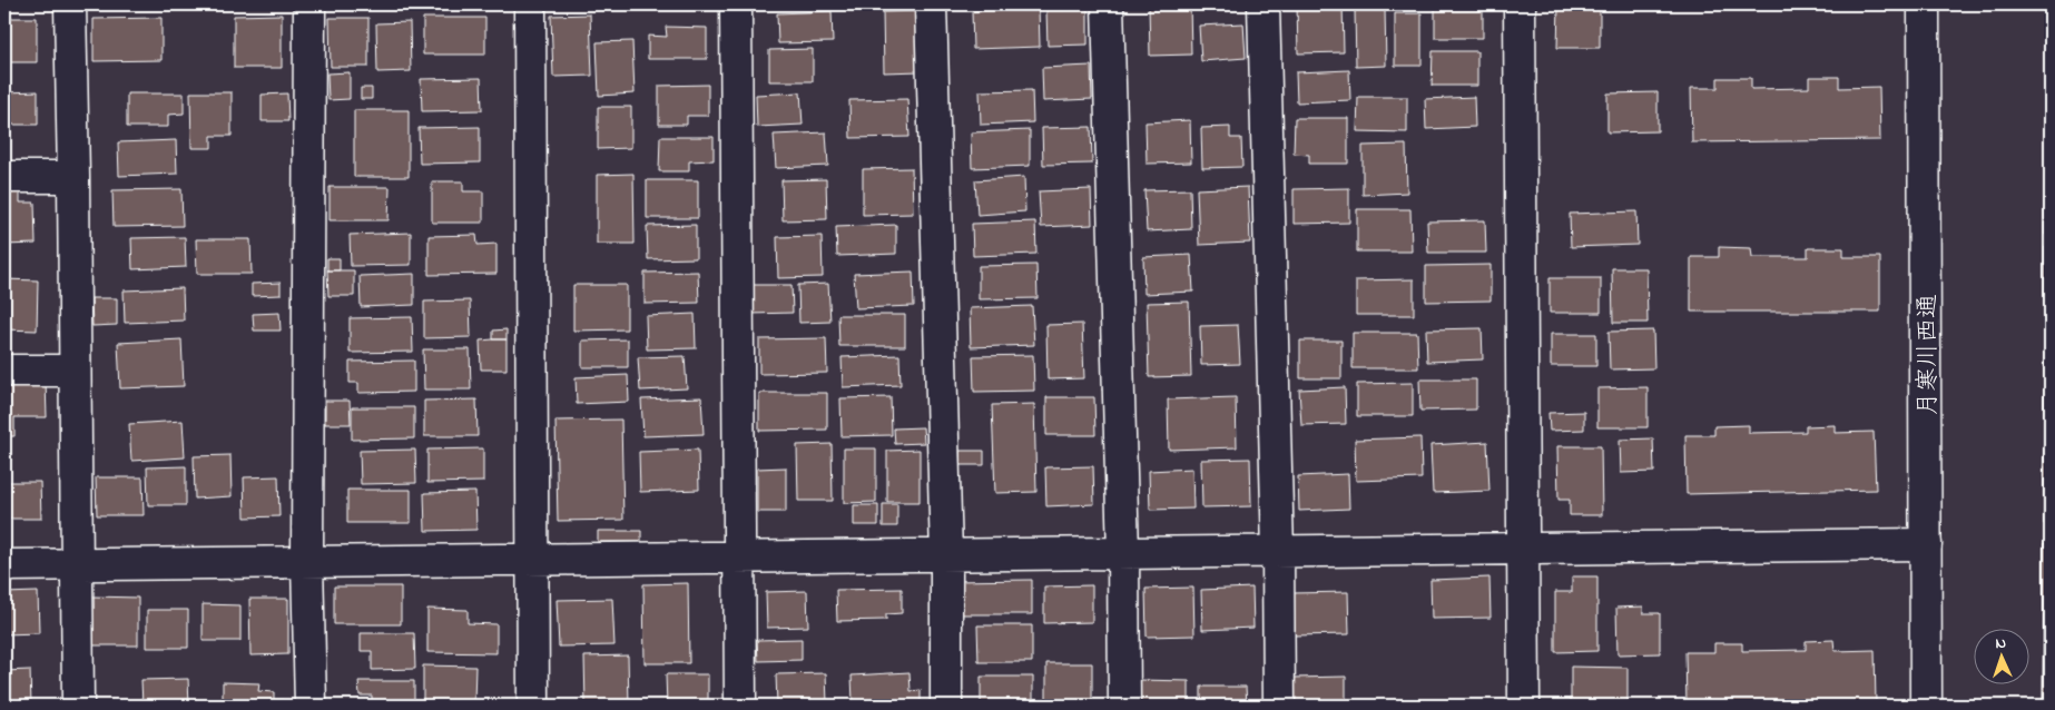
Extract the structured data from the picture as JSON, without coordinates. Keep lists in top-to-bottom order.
{
  "streets": {
    "street": ["月寒川西通"]
  },
  "north": "top"
}
